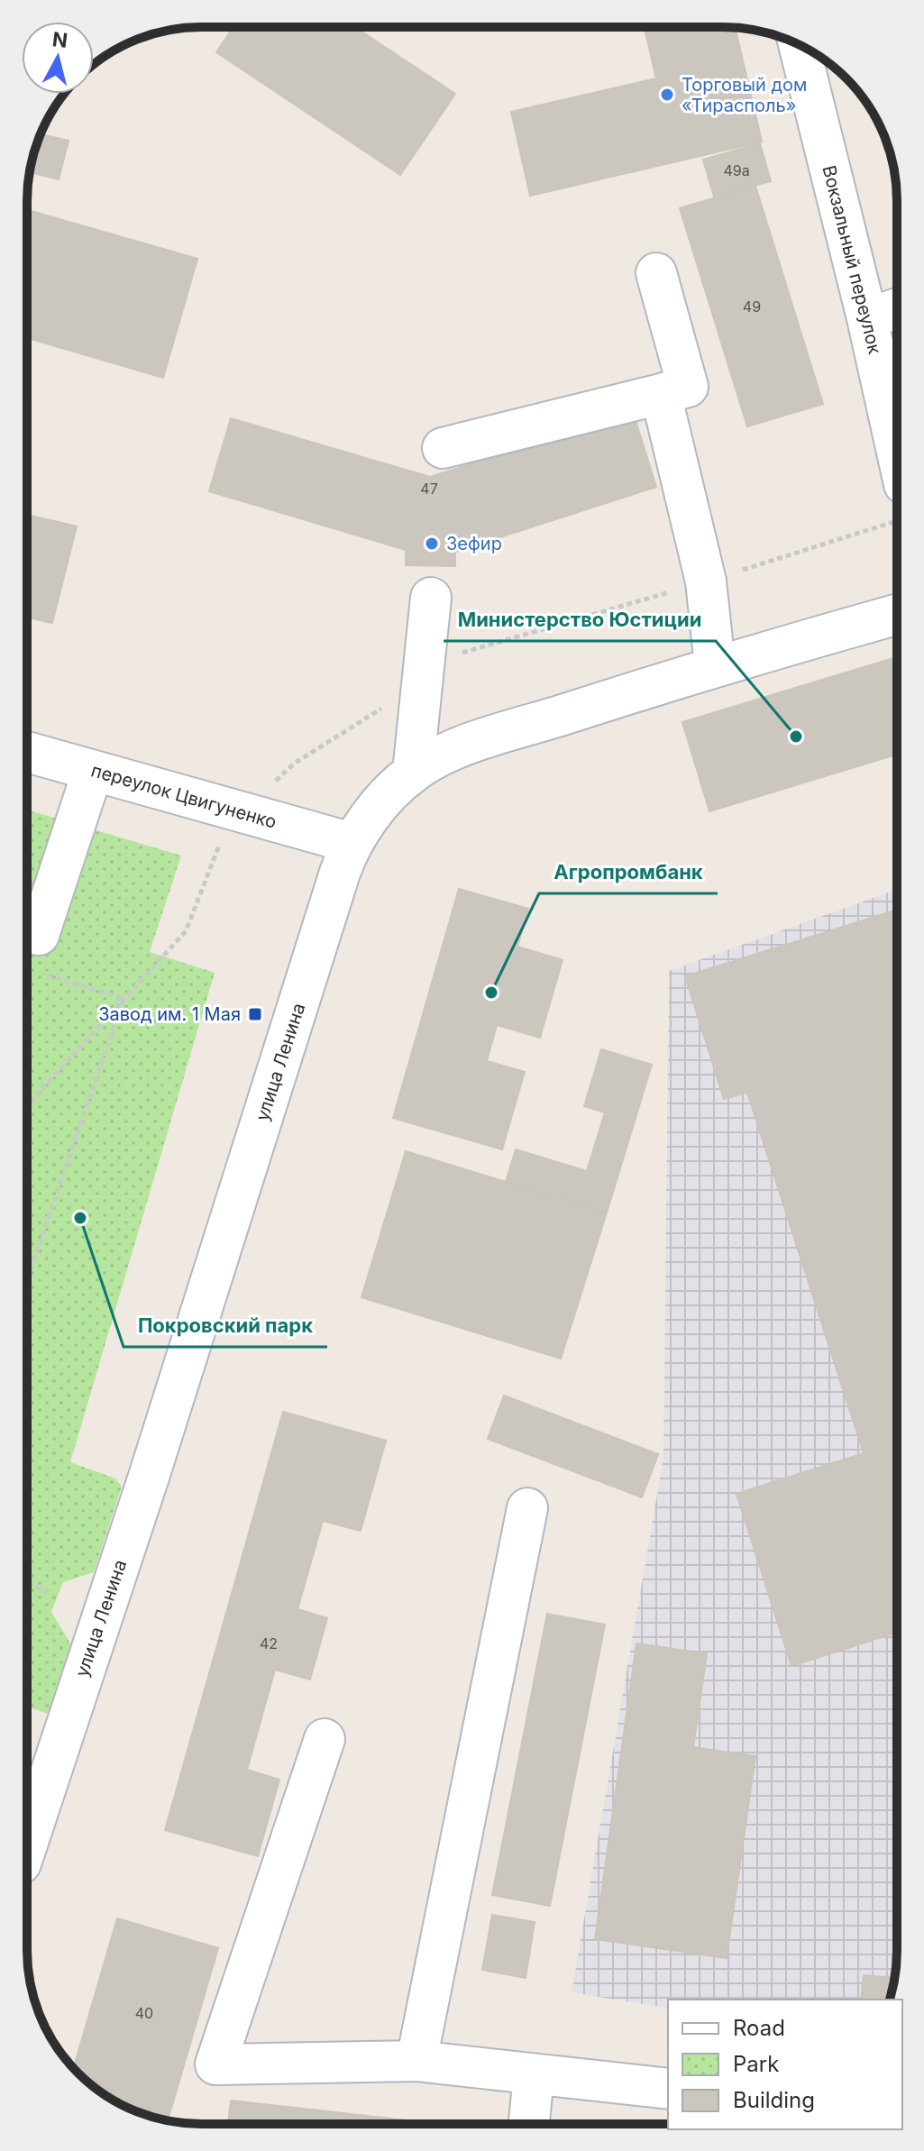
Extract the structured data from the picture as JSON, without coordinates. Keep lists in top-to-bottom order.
{
  "streets": {
    "street": ["Вокзальный переулок", "переулок Цвигуненко", "улица Ленина"]
  },
  "crossings": [
    ["переулок Цвигуненко", "улица Ленина"]
  ],
  "places": {
    "other": [
      "Торговый дом «Тирасполь»",
      "Зефир",
      "Министерство Юстиции",
      "Агропромбанк",
      "Покровский парк"
    ],
    "transit": ["Завод им. 1 Мая"]
  },
  "house_numbers": [
    "49а",
    "49",
    "47",
    "42",
    "40"
  ],
  "legend": ["Road", "Park", "Building"],
  "north": "top"
}
